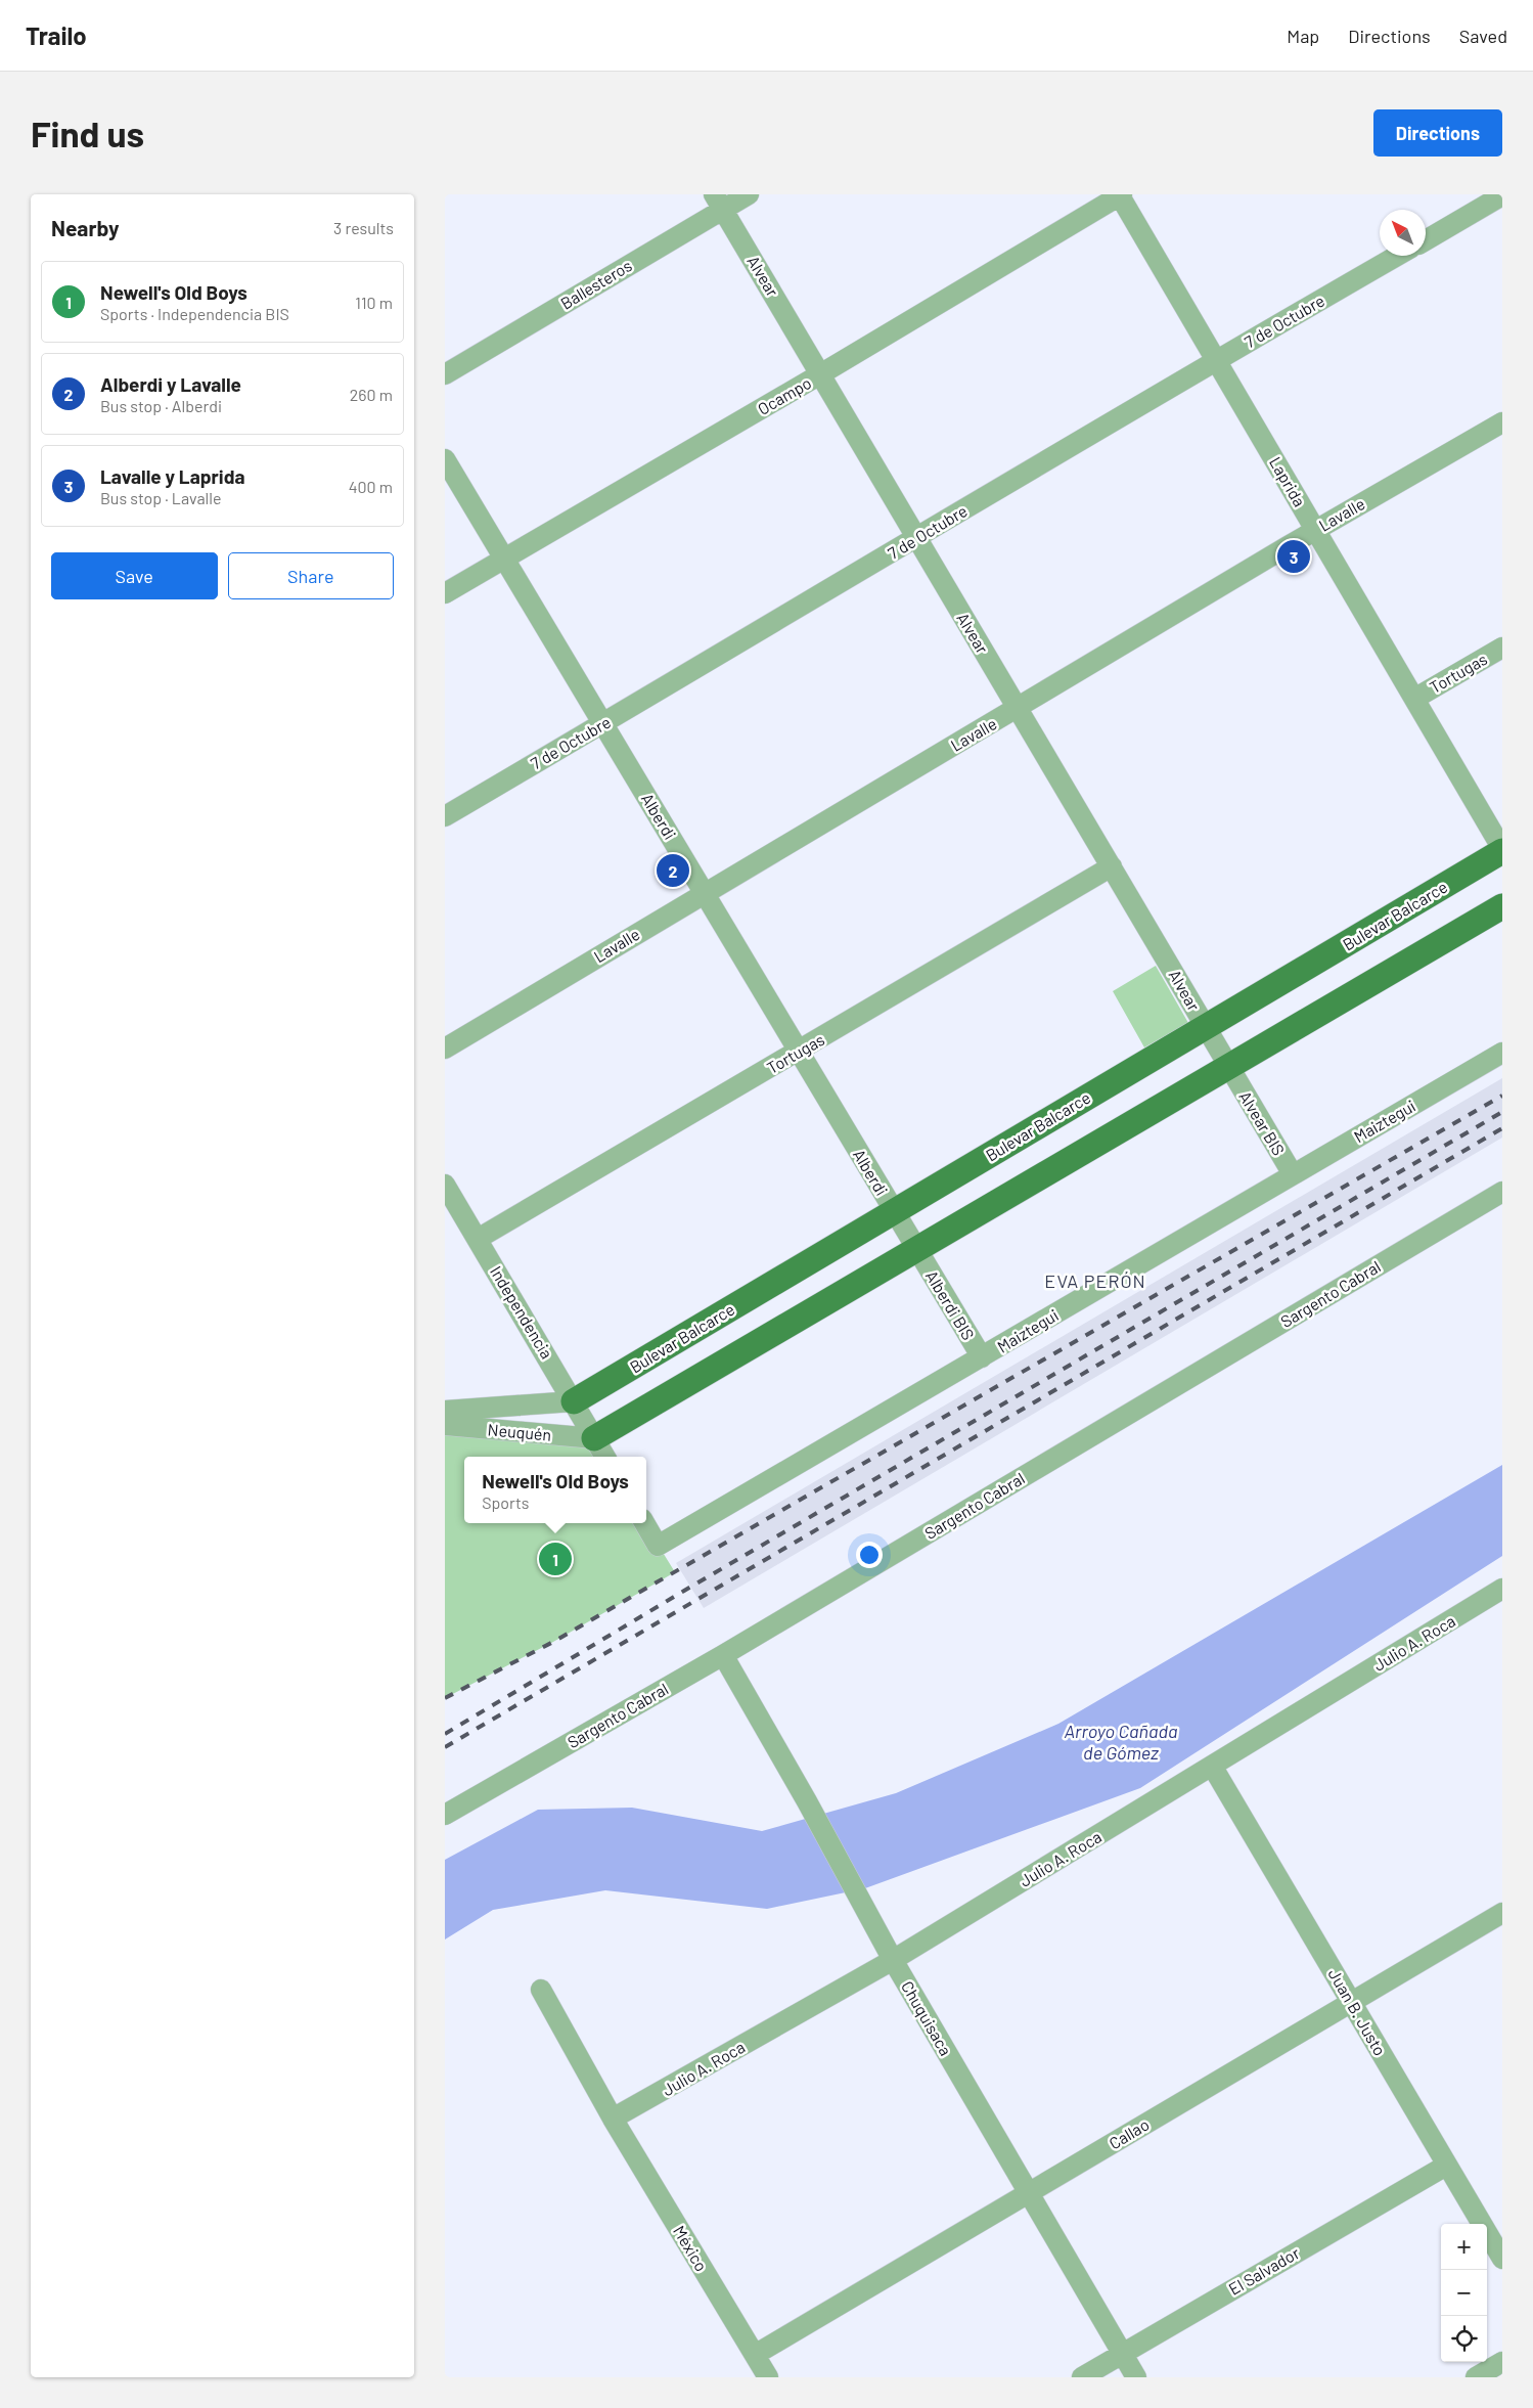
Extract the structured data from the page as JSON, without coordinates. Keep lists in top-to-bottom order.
{
  "streets": {
    "main road": ["Bulevar Balcarce"],
    "street": [
      "Alvear",
      "Ballesteros",
      "7 de Octubre",
      "Ocampo",
      "Laprida",
      "Lavalle",
      "Tortugas",
      "Alberdi",
      "Maiztegui",
      "Alvear BIS",
      "Sargento Cabral",
      "Alberdi BIS",
      "Independencia",
      "Neuquén",
      "Julio A. Roca",
      "Juan B. Justo",
      "Chuquisaca",
      "Callao",
      "México",
      "El Salvador"
    ]
  },
  "crossings": [
    ["Alvear", "Ballesteros"],
    ["Alvear", "7 de Octubre"],
    ["Alvear", "Ocampo"],
    ["Alvear", "Lavalle"],
    ["Alvear", "Tortugas"],
    ["Alvear", "Bulevar Balcarce"],
    ["Alvear", "Alvear BIS"],
    ["7 de Octubre", "Laprida"],
    ["7 de Octubre", "Alberdi"],
    ["Ocampo", "Laprida"],
    ["Ocampo", "Alberdi"],
    ["Laprida", "Lavalle"],
    ["Laprida", "Tortugas"],
    ["Laprida", "Bulevar Balcarce"],
    ["Lavalle", "Alberdi"],
    ["Tortugas", "Alberdi"],
    ["Tortugas", "Independencia"],
    ["Alberdi", "Bulevar Balcarce"],
    ["Alberdi", "Alberdi BIS"],
    ["Bulevar Balcarce", "Independencia"],
    ["Bulevar Balcarce", "Neuquén"],
    ["Maiztegui", "Alvear BIS"],
    ["Maiztegui", "Alberdi BIS"],
    ["Sargento Cabral", "Chuquisaca"],
    ["Independencia", "Neuquén"],
    ["Julio A. Roca", "Juan B. Justo"],
    ["Julio A. Roca", "Chuquisaca"],
    ["Julio A. Roca", "México"],
    ["Juan B. Justo", "Callao"],
    ["Juan B. Justo", "El Salvador"],
    ["Chuquisaca", "Callao"],
    ["Chuquisaca", "El Salvador"],
    ["Callao", "México"]
  ],
  "districts": ["EVA PERÓN"],
  "water": ["Arroyo Cañada de Gómez"],
  "north": "top left",
  "page": {
    "header": "Trailo",
    "nav": ["Map", "Directions", "Saved"],
    "buttons": [
      "Directions",
      ["Save", "Share"]
    ],
    "title": "Find us",
    "heading": ["Nearby", "3 results"],
    "list": [
      {
        "mark": "1",
        "name": "Newell's Old Boys",
        "note": "Sports · Independencia BIS",
        "value": "110 m"
      },
      {
        "mark": "2",
        "name": "Alberdi y Lavalle",
        "note": "Bus stop · Alberdi",
        "value": "260 m"
      },
      {
        "mark": "3",
        "name": "Lavalle y Laprida",
        "note": "Bus stop · Lavalle",
        "value": "400 m"
      }
    ],
    "pins": ["3", "2", "1"],
    "popup": ["Newell's Old Boys", "Sports"],
    "map_buttons": ["+", "−"]
  }
}
